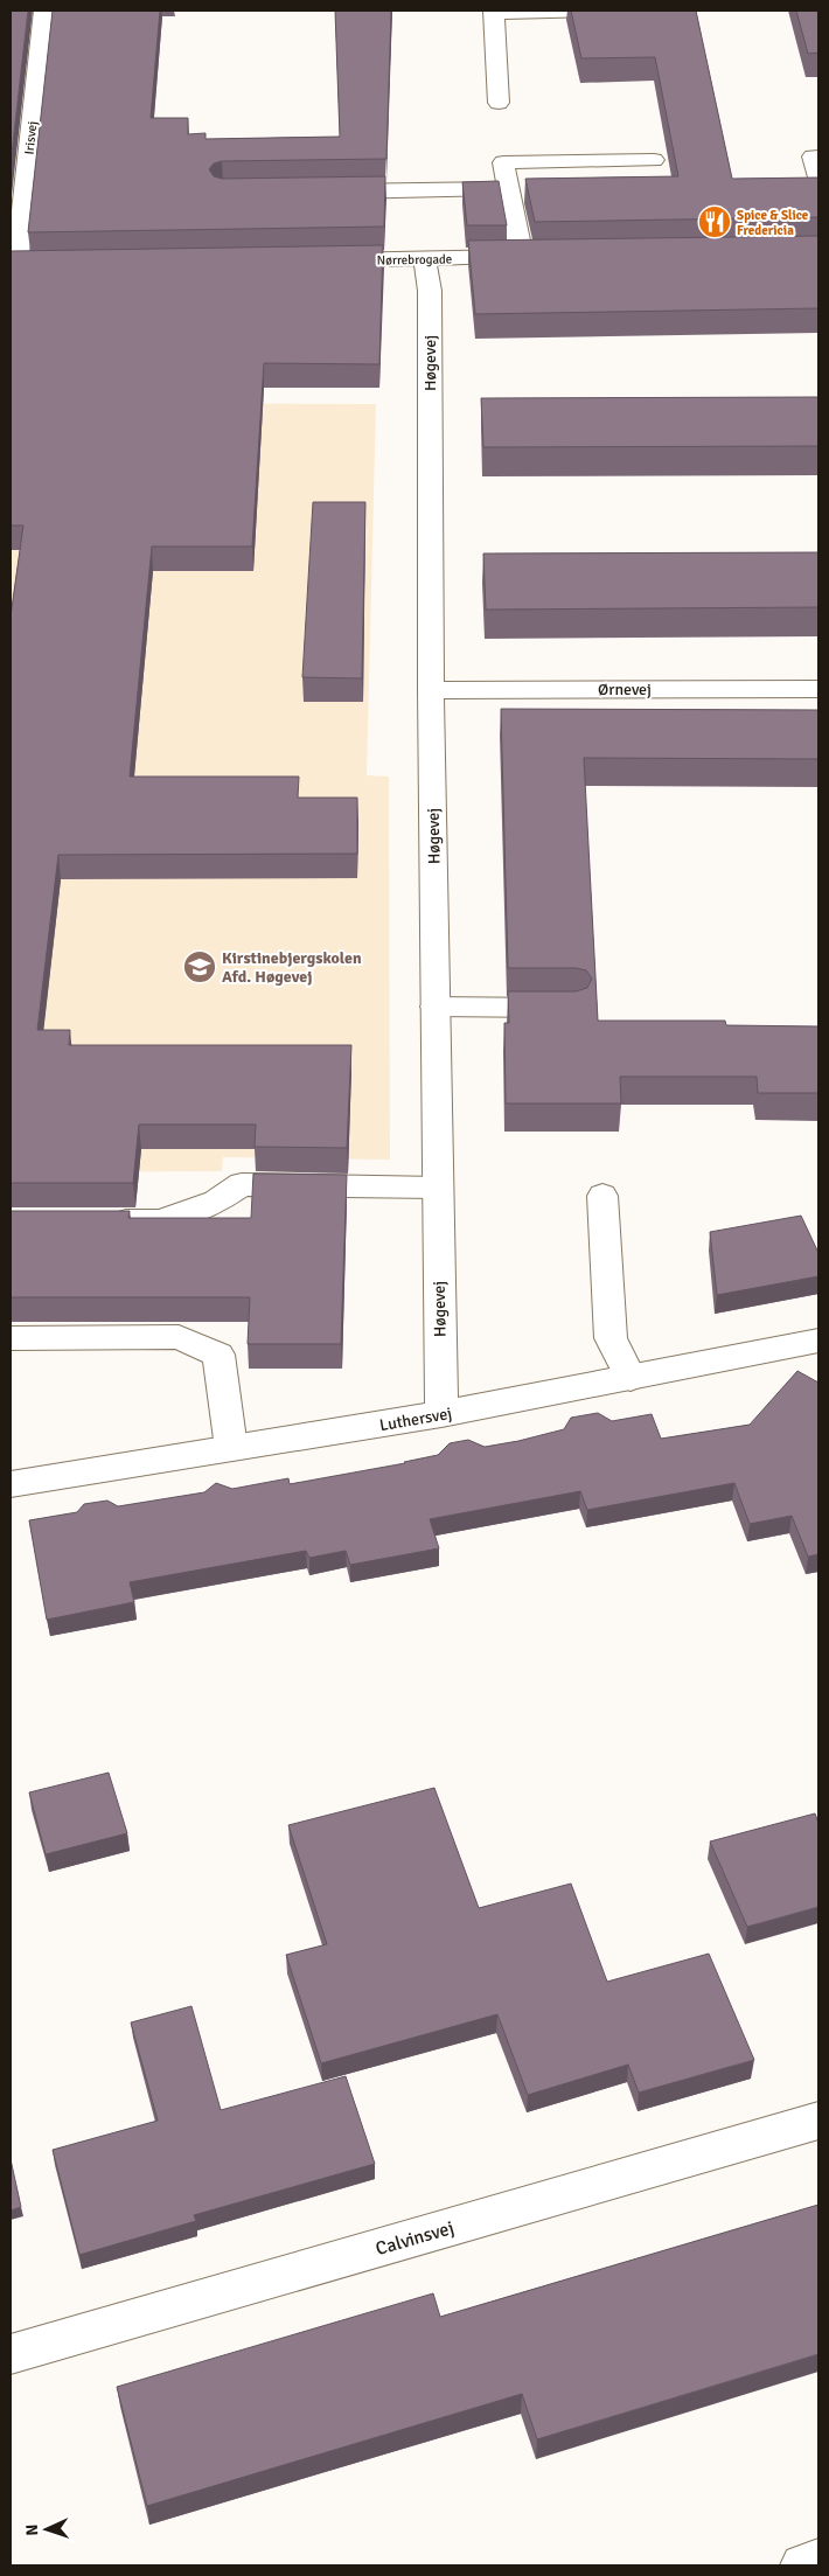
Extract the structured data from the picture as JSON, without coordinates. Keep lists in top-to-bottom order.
{
  "streets": {
    "street": [
      "Irisvej",
      "Nørrebrogade",
      "Høgevej",
      "Ørnevej",
      "Luthersvej",
      "Calvinsvej"
    ]
  },
  "crossings": [
    ["Nørrebrogade", "Høgevej"],
    ["Høgevej", "Ørnevej"],
    ["Høgevej", "Luthersvej"]
  ],
  "places": {
    "restaurant": ["Spice & Slice Fredericia"],
    "school or university": ["Kirstinebjergskolen Afd. Høgevej"]
  },
  "north": "left"
}
